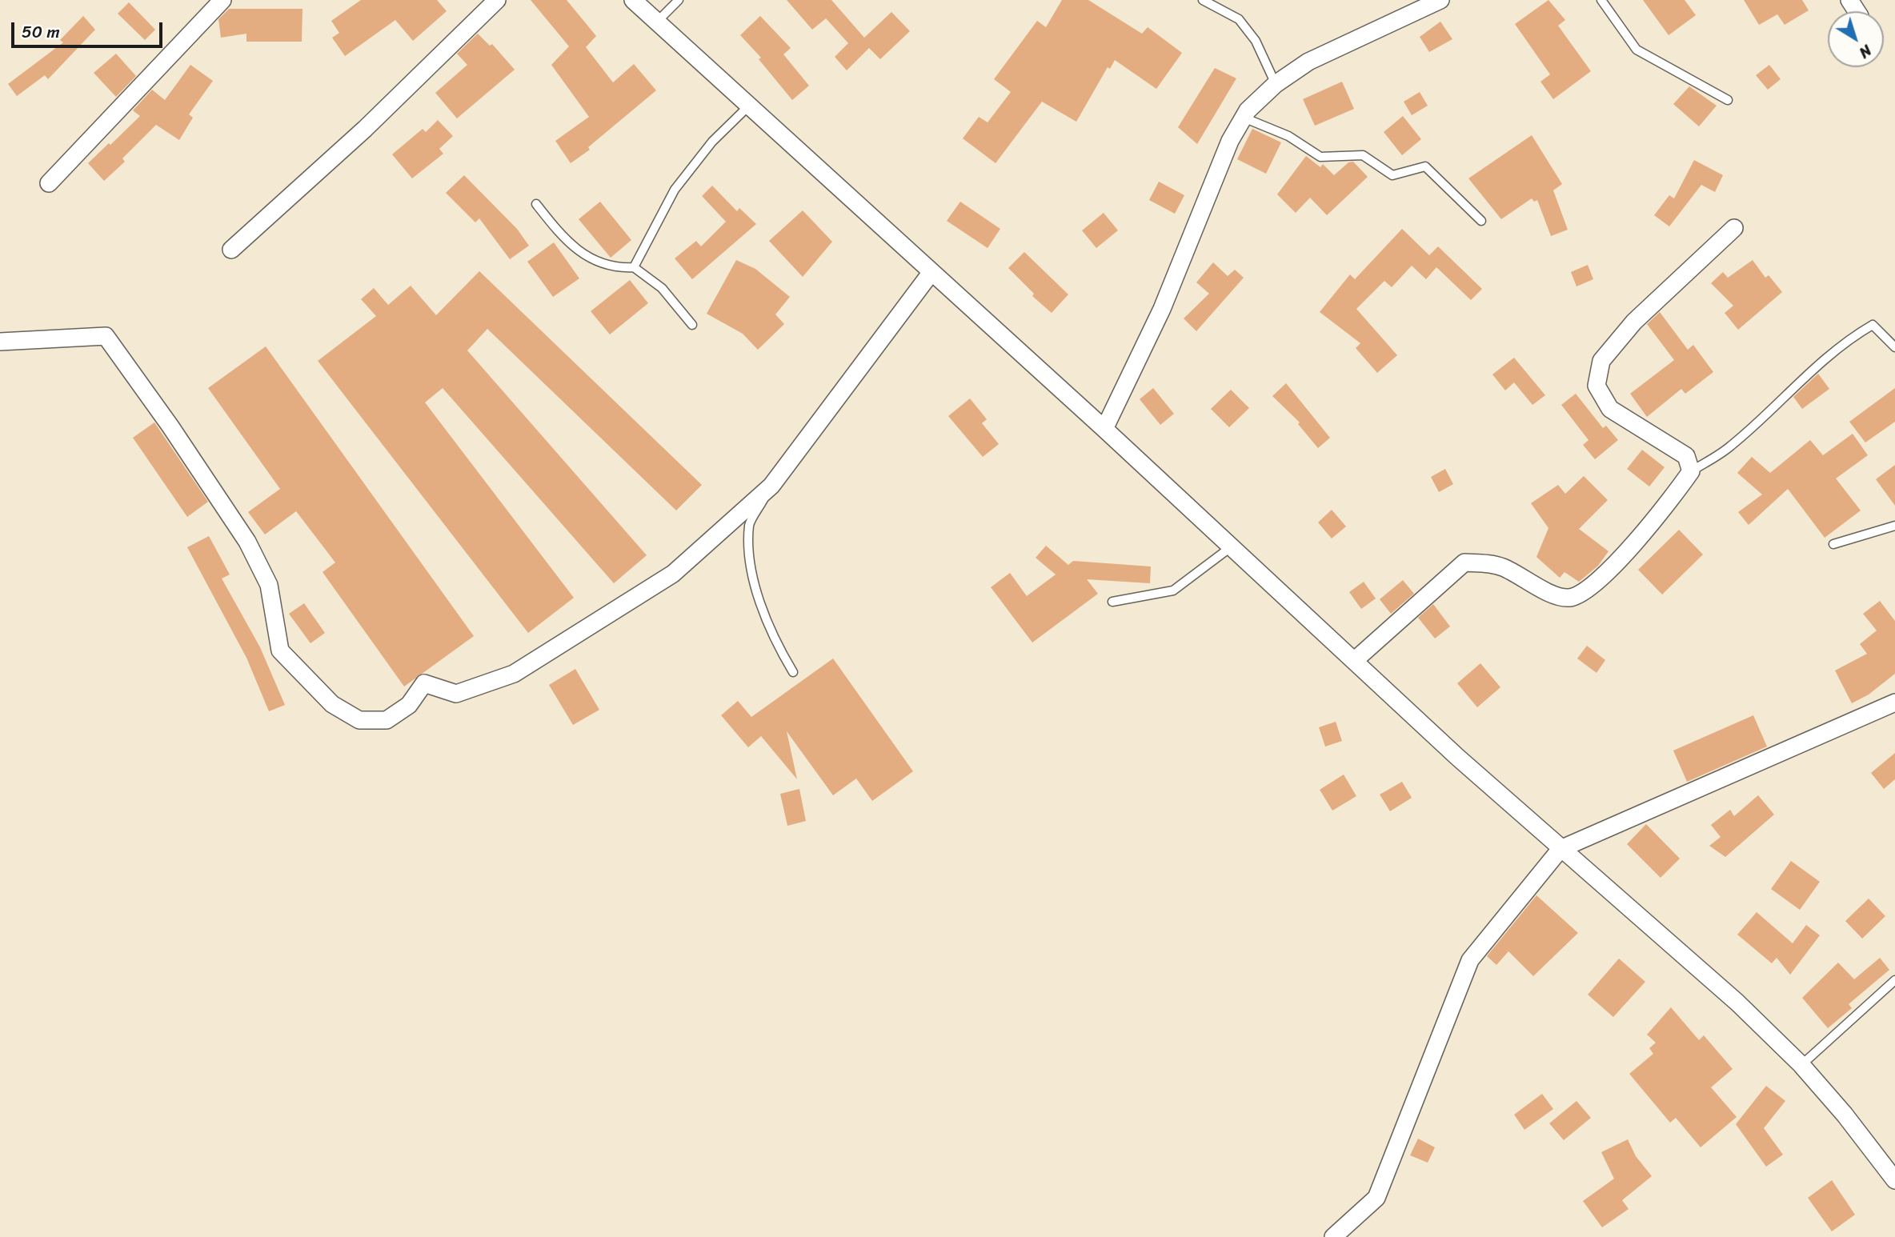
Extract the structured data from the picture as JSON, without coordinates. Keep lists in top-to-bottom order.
{
  "scale_bar": "50 m",
  "north": "bottom right"
}
